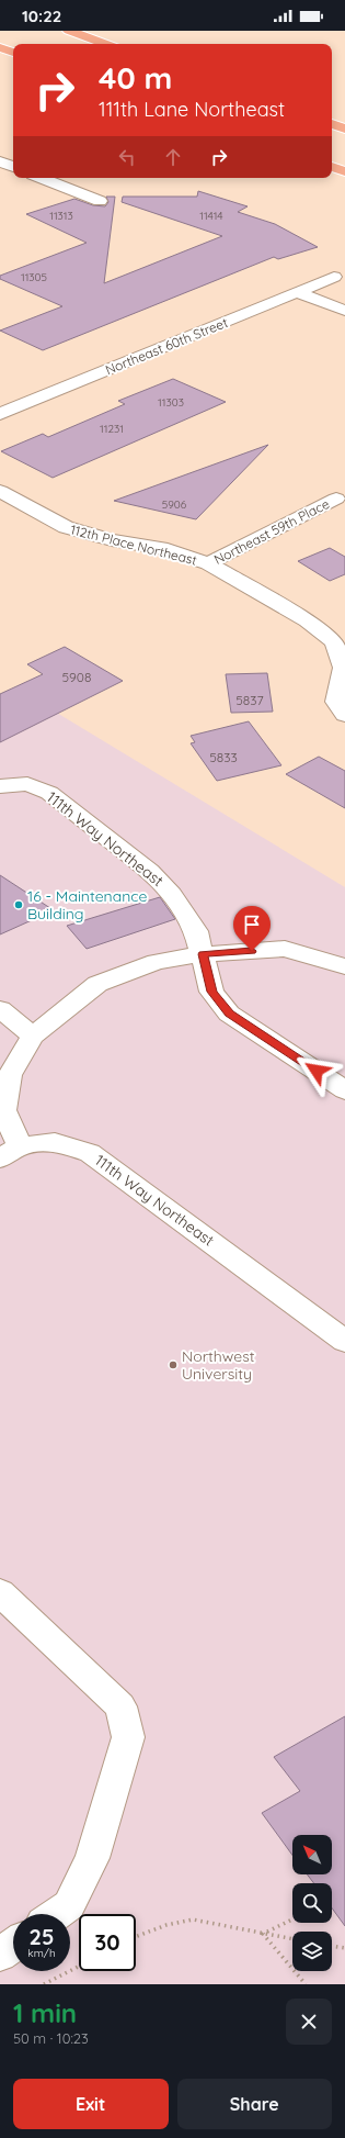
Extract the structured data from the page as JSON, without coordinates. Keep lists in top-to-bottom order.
{
  "streets": {
    "street": [
      "Northeast 60th Street",
      "Northeast 59th Place",
      "112th Place Northeast",
      "111th Way Northeast"
    ]
  },
  "crossings": [
    ["Northeast 59th Place", "112th Place Northeast"]
  ],
  "places": ["16 - Maintenance Building", "Northwest University"],
  "house_numbers": [
    "11313",
    "11414",
    "11305",
    "11303",
    "11231",
    "5906",
    "5908",
    "5837",
    "5833"
  ],
  "north": "top left",
  "page": {
    "status": "10:22",
    "turn": ["40 m", "111th Lane Northeast"],
    "speed": "25 km/h",
    "limit": "30",
    "heading": ["1 min", "50 m · 10:23"],
    "buttons": ["Exit", "Share"]
  }
}
